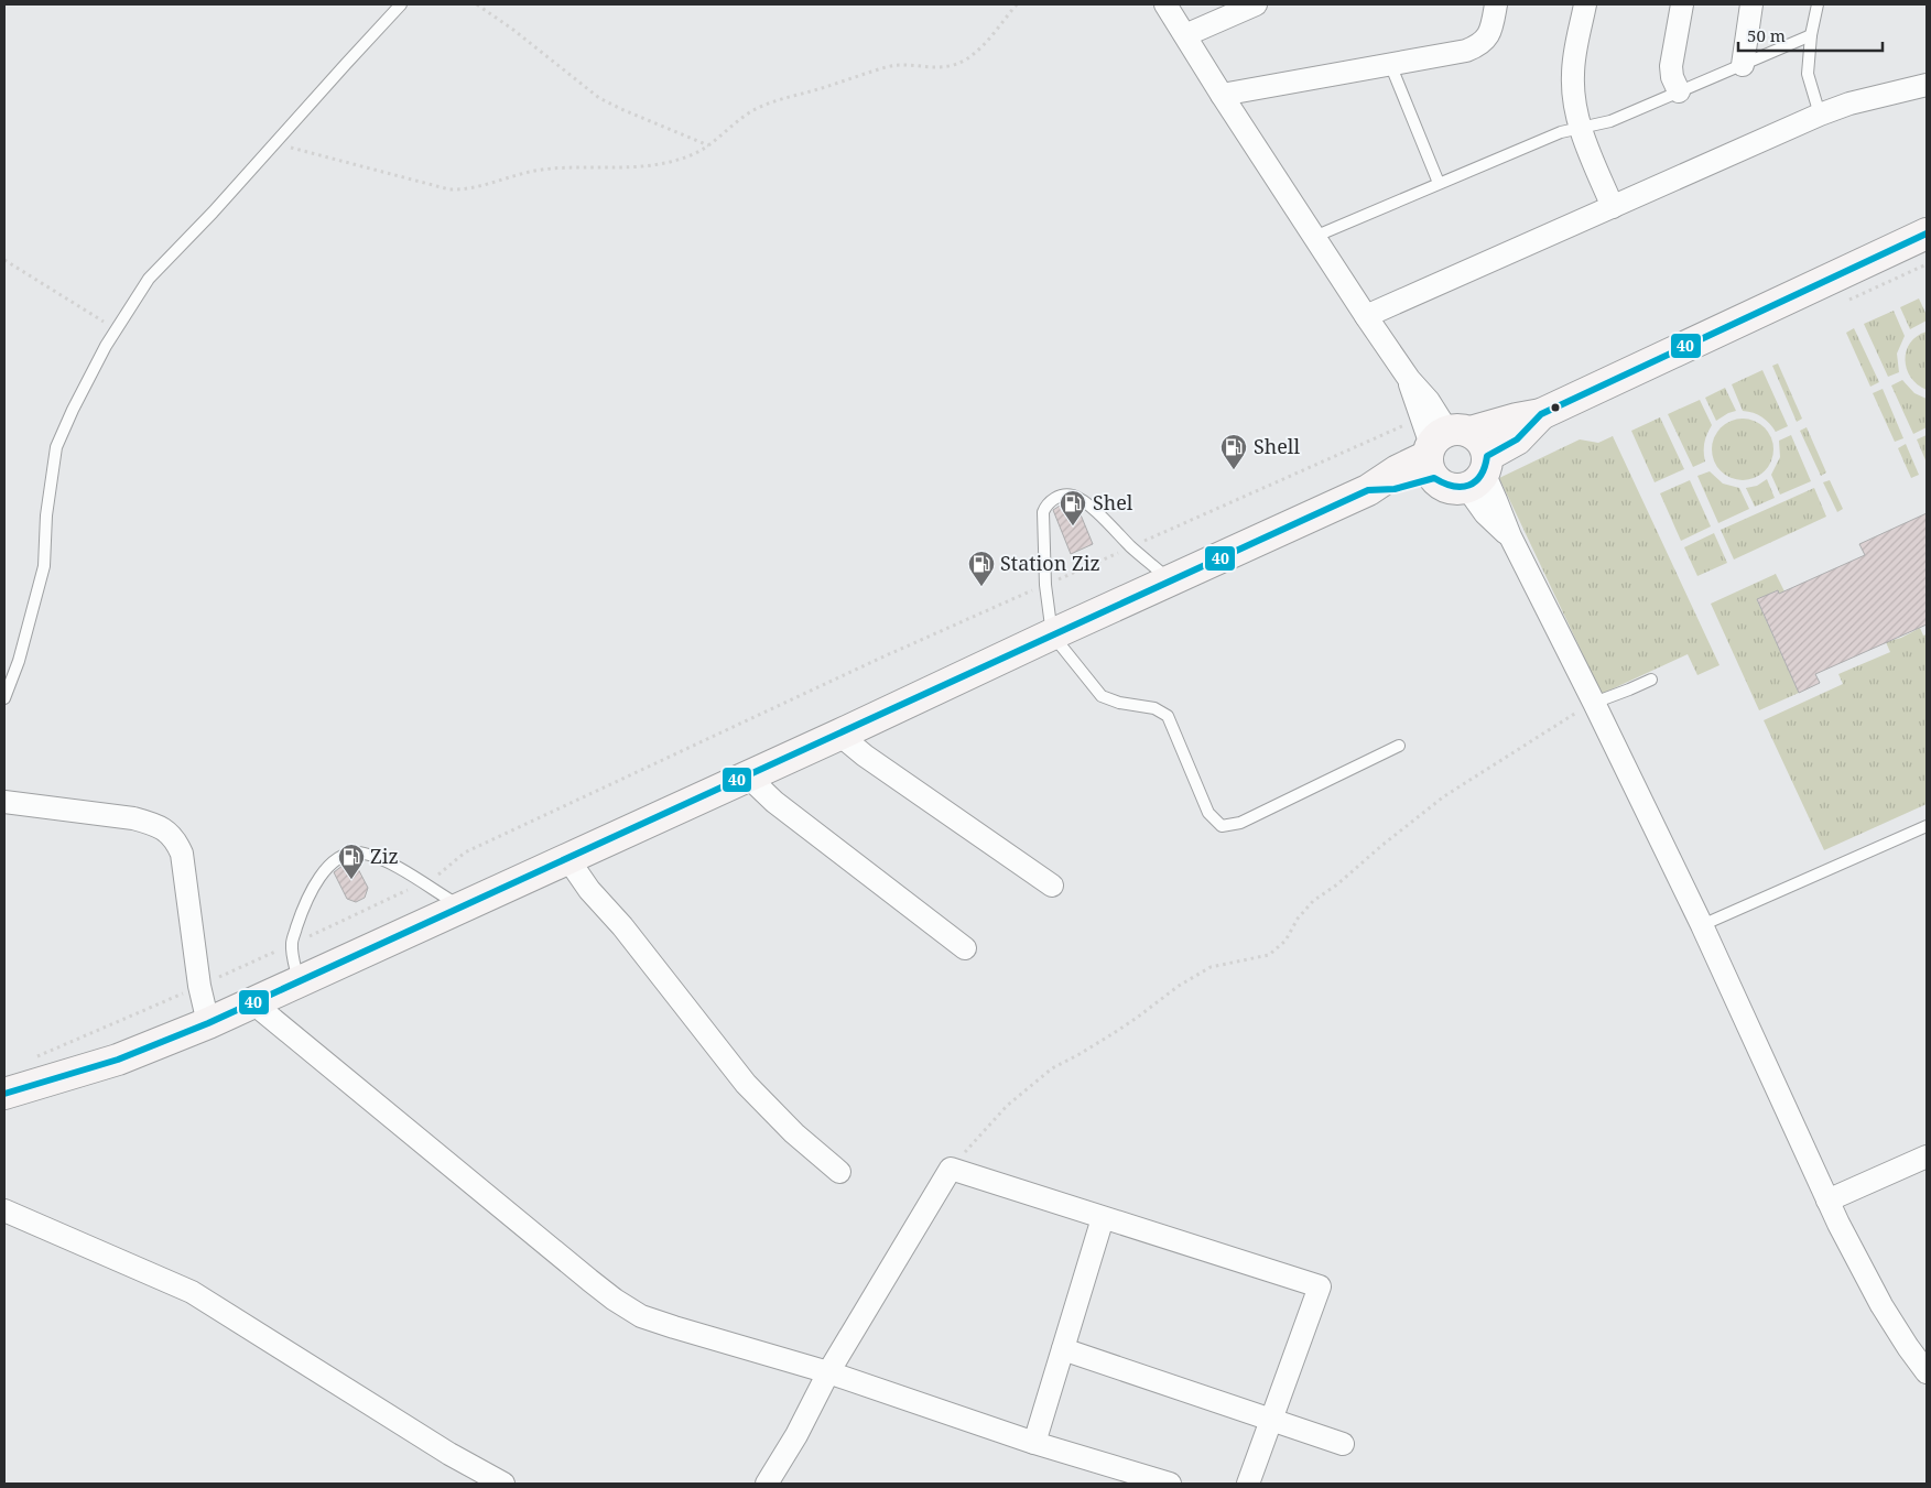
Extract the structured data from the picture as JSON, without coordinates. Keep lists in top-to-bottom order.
{
  "places": {
    "fuel station": [
      "Shell",
      "Shel",
      "Station Ziz",
      "Ziz"
    ]
  },
  "lines": ["transit line 40"],
  "scale_bar": "50 m"
}
